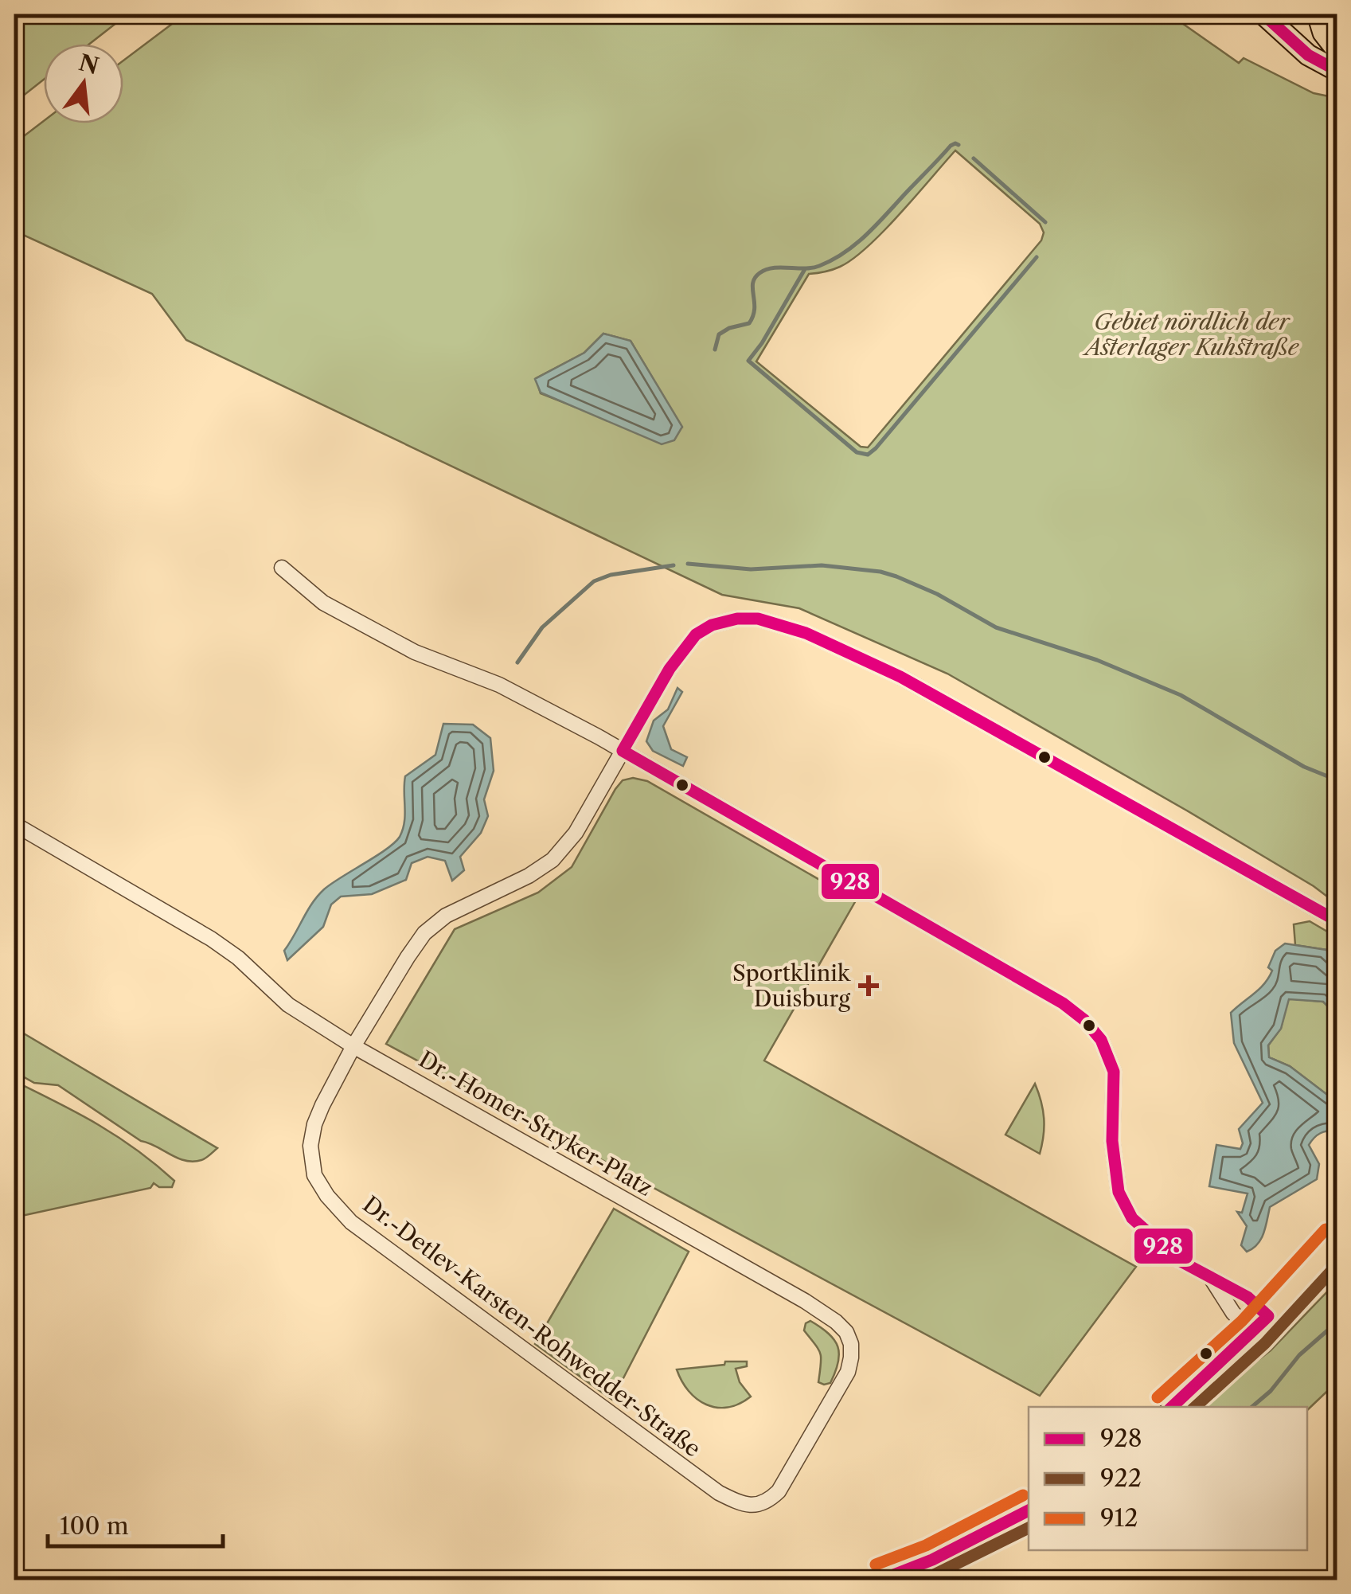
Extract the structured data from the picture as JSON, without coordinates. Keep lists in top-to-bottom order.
{
  "streets": {
    "street": ["Dr.-Homer-Stryker-Platz", "Dr.-Detlev-Karsten-Rohwedder-Straße"]
  },
  "crossings": [
    ["Dr.-Homer-Stryker-Platz", "Dr.-Detlev-Karsten-Rohwedder-Straße"]
  ],
  "parks": ["Gebiet nördlich der Asterlager Kuhstraße"],
  "places": {
    "health": ["Sportklinik Duisburg"]
  },
  "lines": ["transit line 928", "transit line 912", "transit line 922"],
  "legend": ["928", "922", "912"],
  "scale_bar": "100 m",
  "north": "top"
}
